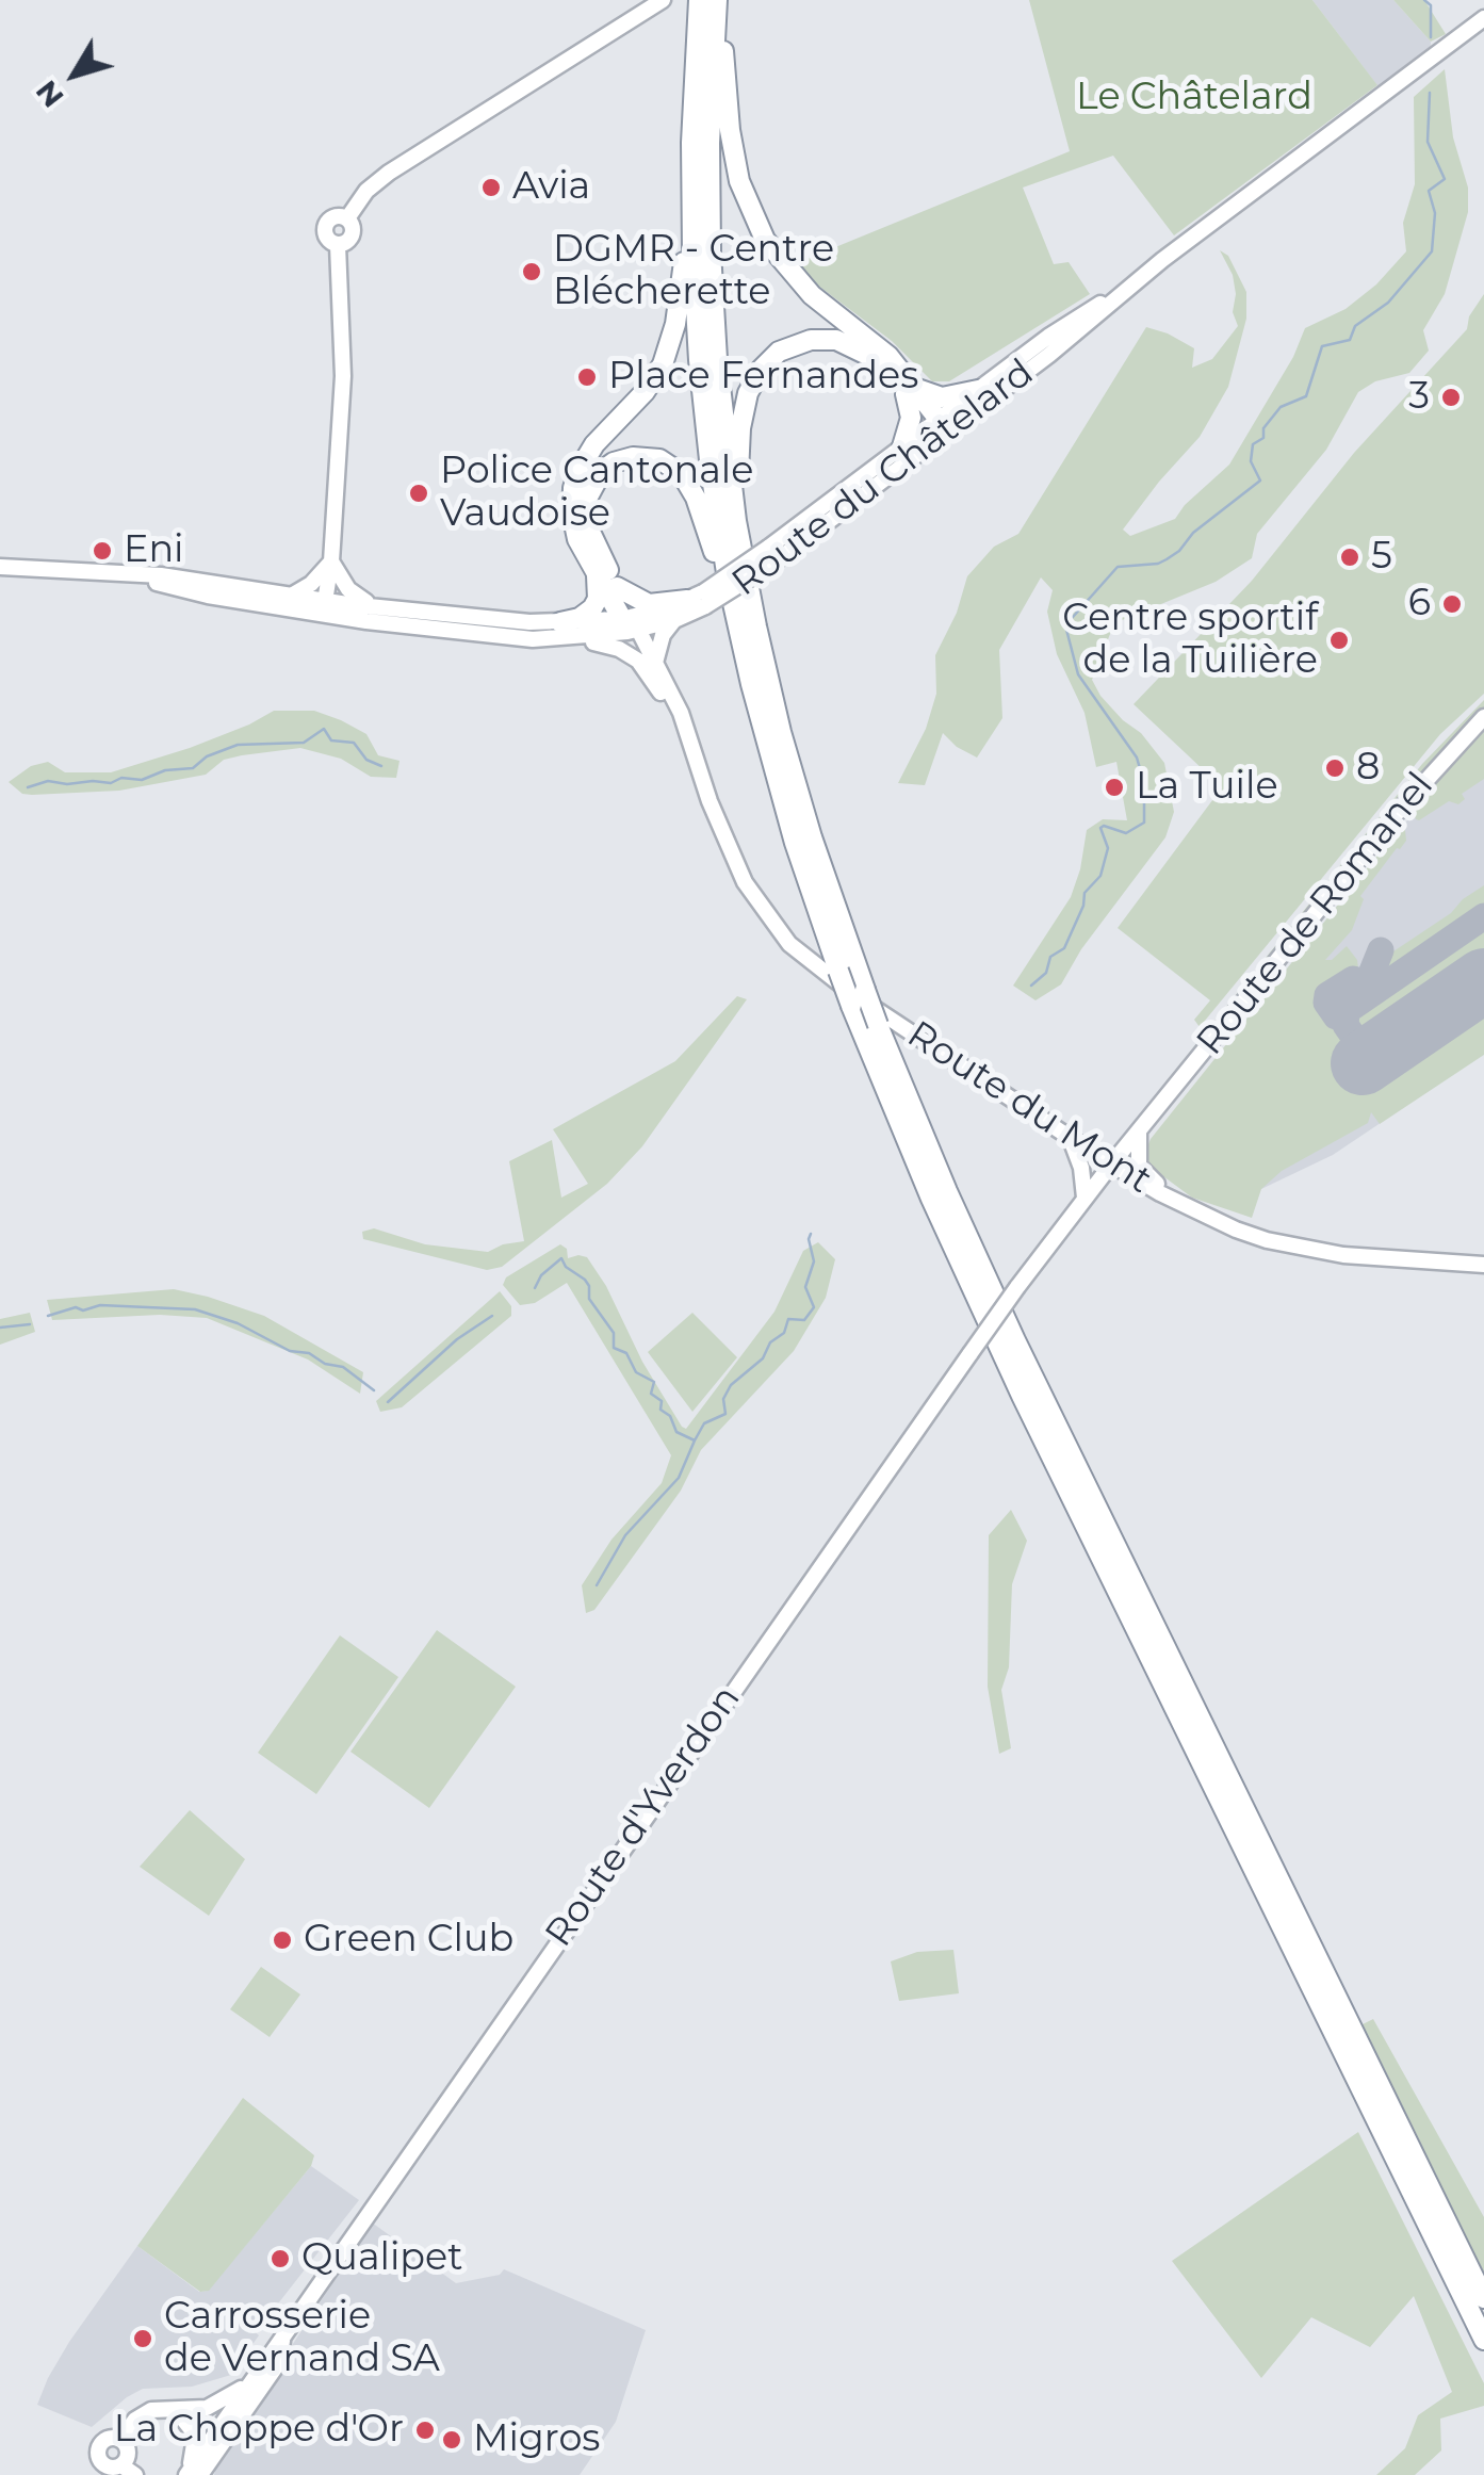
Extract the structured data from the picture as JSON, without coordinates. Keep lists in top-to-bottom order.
{
  "streets": {
    "main road": [
      "Route du Châtelard",
      "Route de Romanel",
      "Route du Mont",
      "Route d'Yverdon"
    ]
  },
  "crossings": [
    ["Route du Châtelard", "Route du Mont"],
    ["Route de Romanel", "Route du Mont"],
    ["Route de Romanel", "Route d'Yverdon"],
    ["Route du Mont", "Route d'Yverdon"]
  ],
  "parks": ["Le Châtelard"],
  "places": [
    "Avia",
    "DGMR - Centre Blécherette",
    "Place Fernandes",
    "3",
    "Police Cantonale Vaudoise",
    "Eni",
    "5",
    "6",
    "Centre sportif de la Tuilière",
    "8",
    "La Tuile",
    "Green Club",
    "Qualipet",
    "Carrosserie de Vernand SA",
    "La Choppe d'Or",
    "Migros"
  ],
  "north": "bottom left"
}
